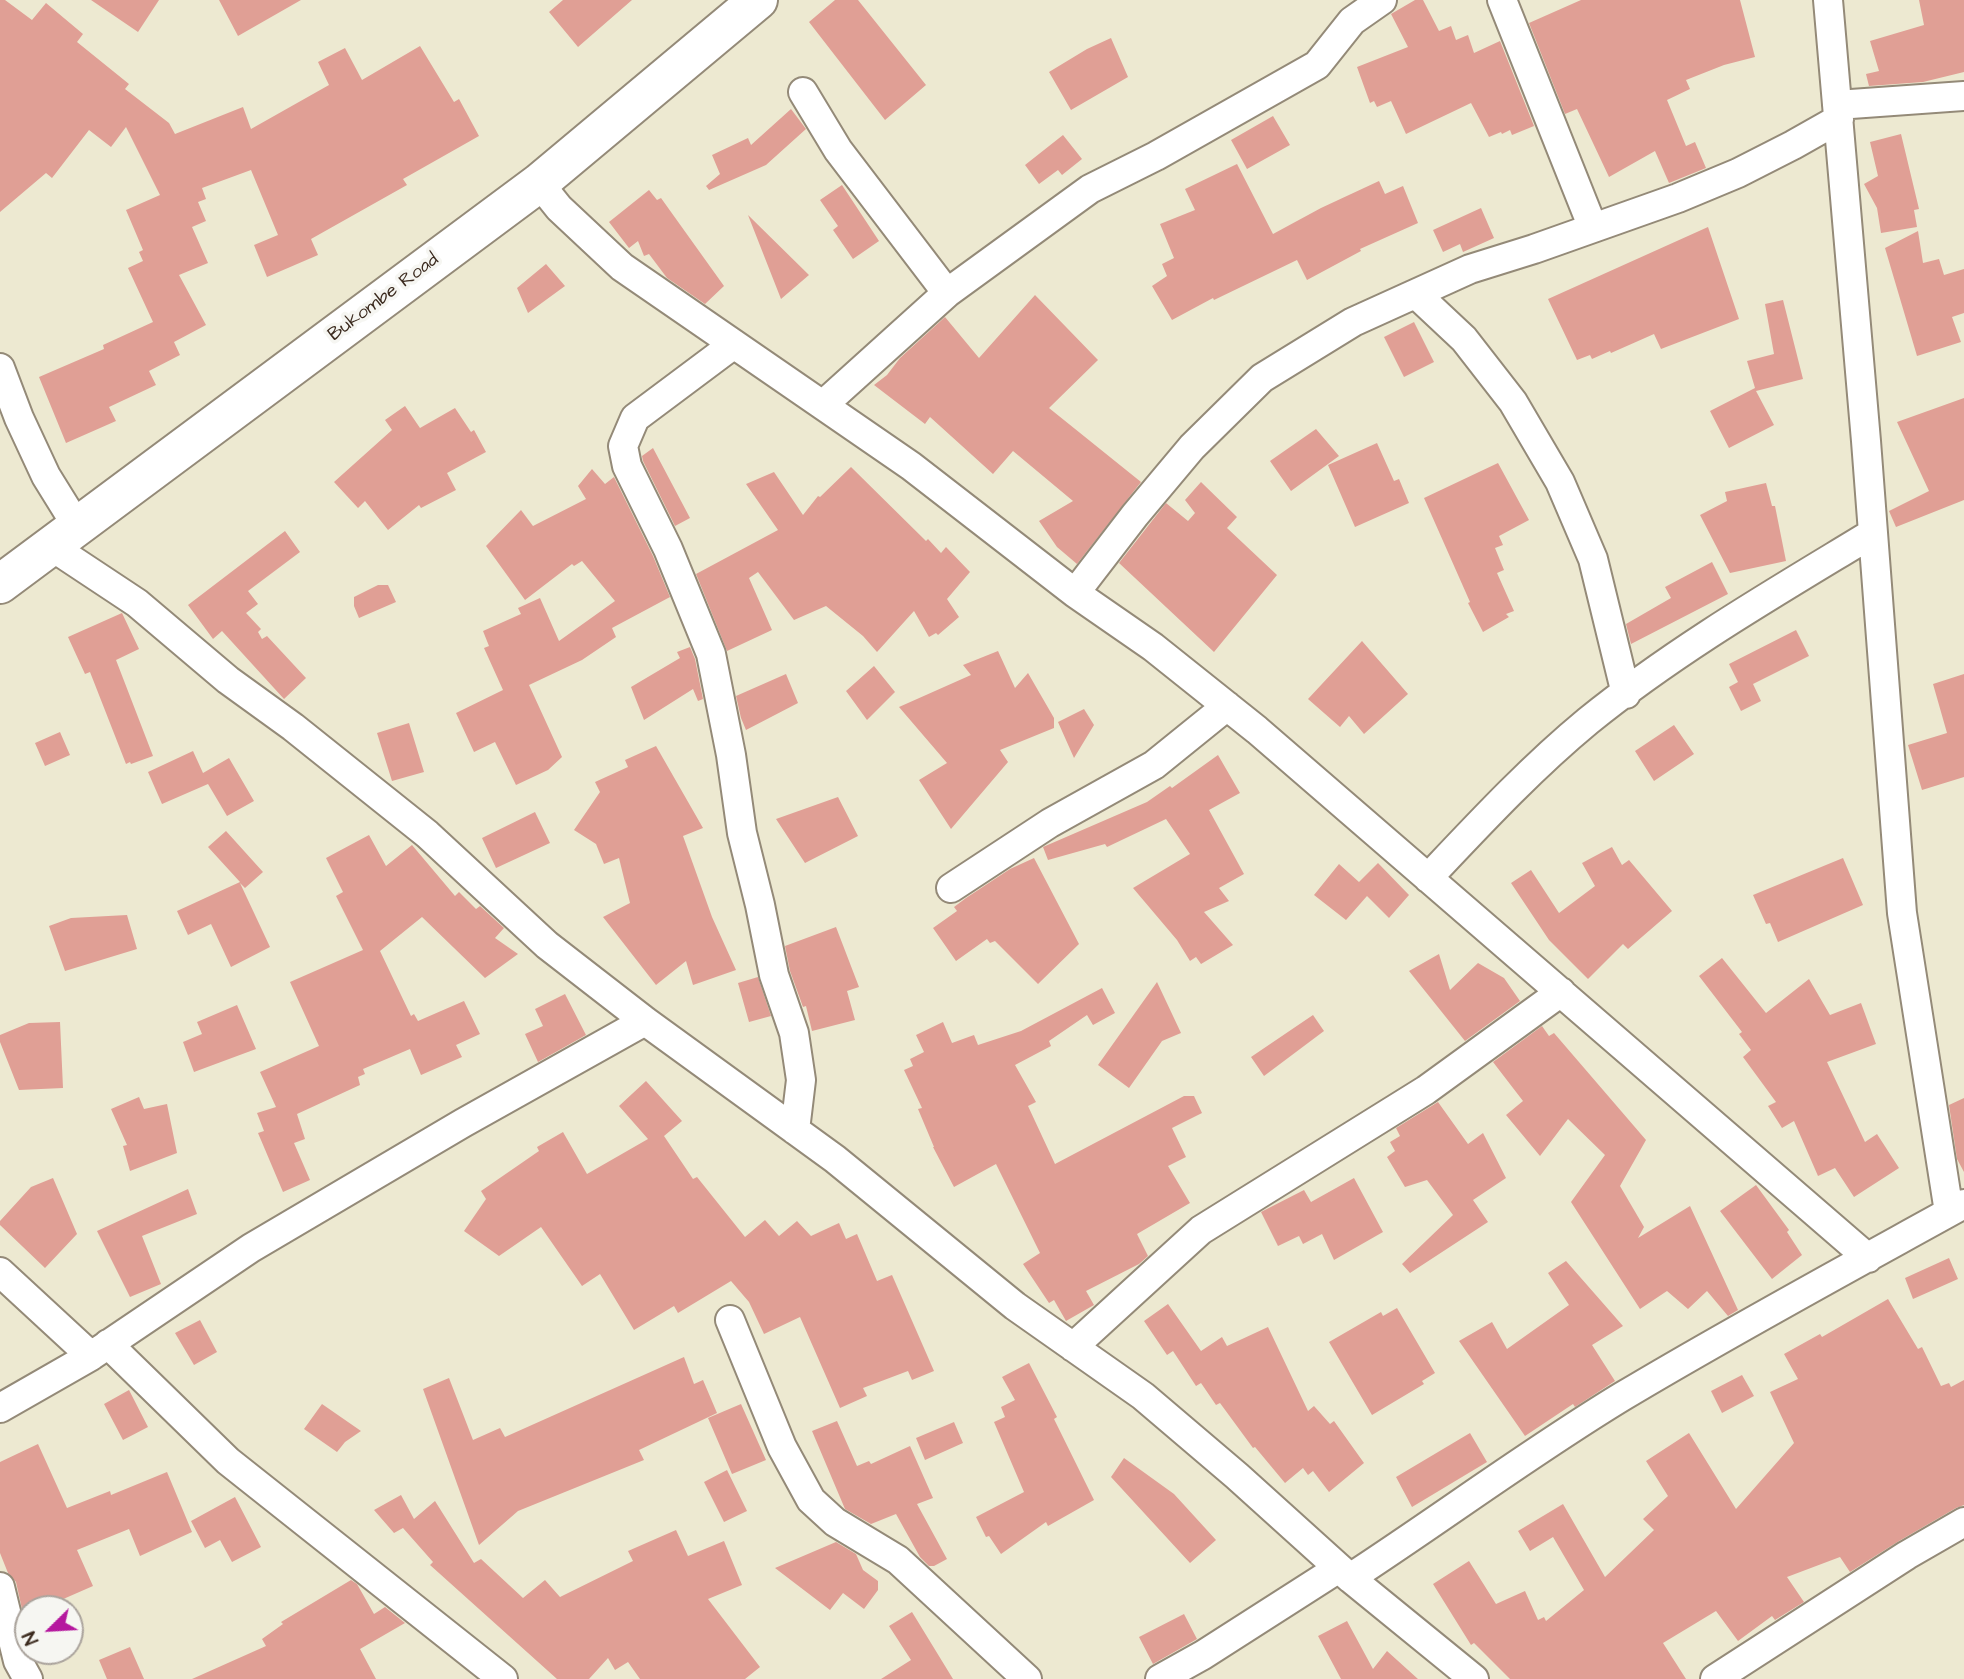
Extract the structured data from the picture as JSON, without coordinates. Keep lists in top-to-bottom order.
{
  "streets": {
    "main road": ["Bukombe Road"]
  },
  "north": "bottom left"
}
